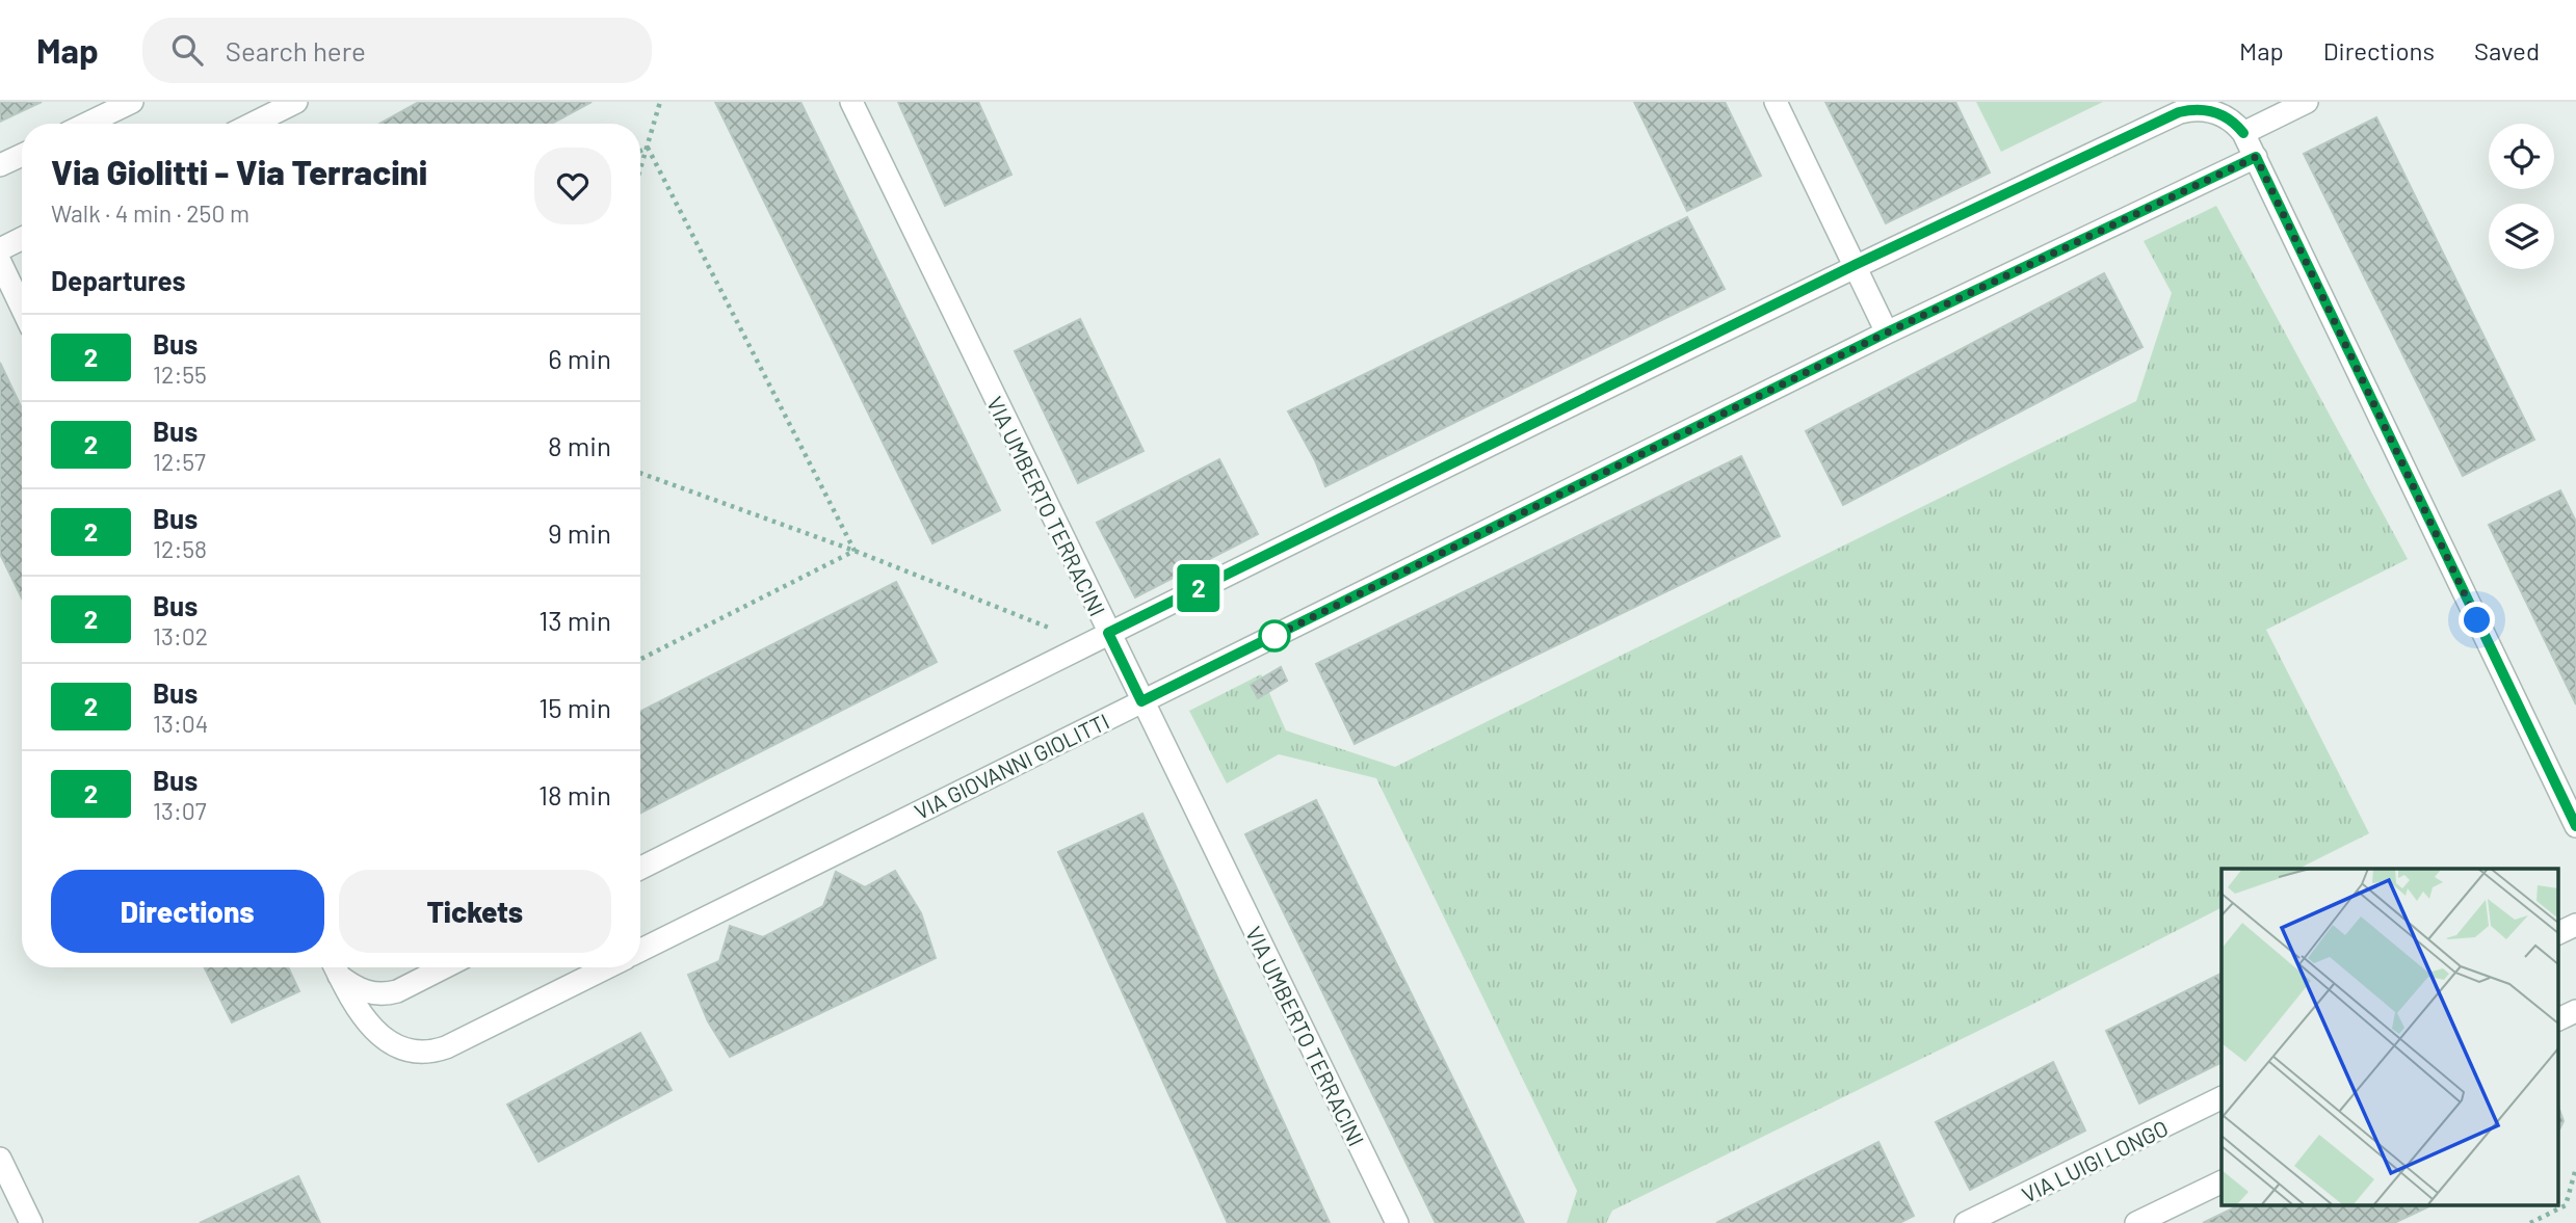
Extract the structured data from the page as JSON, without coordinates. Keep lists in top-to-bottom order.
{
  "streets": {
    "street": ["VIA UMBERTO TERRACINI", "VIA GIOVANNI GIOLITTI", "VIA LUIGI LONGO"]
  },
  "crossings": [
    ["VIA UMBERTO TERRACINI", "VIA GIOVANNI GIOLITTI"]
  ],
  "lines": ["bus line 2"],
  "page": {
    "header": "Map",
    "search": "Search here",
    "nav": ["Map", "Directions", "Saved"],
    "on_map": "2",
    "heading": [
      ["Via Giolitti - Via Terracini", "Walk · 4 min · 250 m"],
      "Departures"
    ],
    "list": [
      {
        "mark": "2",
        "name": "Bus",
        "note": "12:55",
        "value": "6 min"
      },
      {
        "mark": "2",
        "name": "Bus",
        "note": "12:57",
        "value": "8 min"
      },
      {
        "mark": "2",
        "name": "Bus",
        "note": "12:58",
        "value": "9 min"
      },
      {
        "mark": "2",
        "name": "Bus",
        "note": "13:02",
        "value": "13 min"
      },
      {
        "mark": "2",
        "name": "Bus",
        "note": "13:04",
        "value": "15 min"
      },
      {
        "mark": "2",
        "name": "Bus",
        "note": "13:07",
        "value": "18 min"
      }
    ],
    "buttons": ["Directions", "Tickets"]
  }
}
